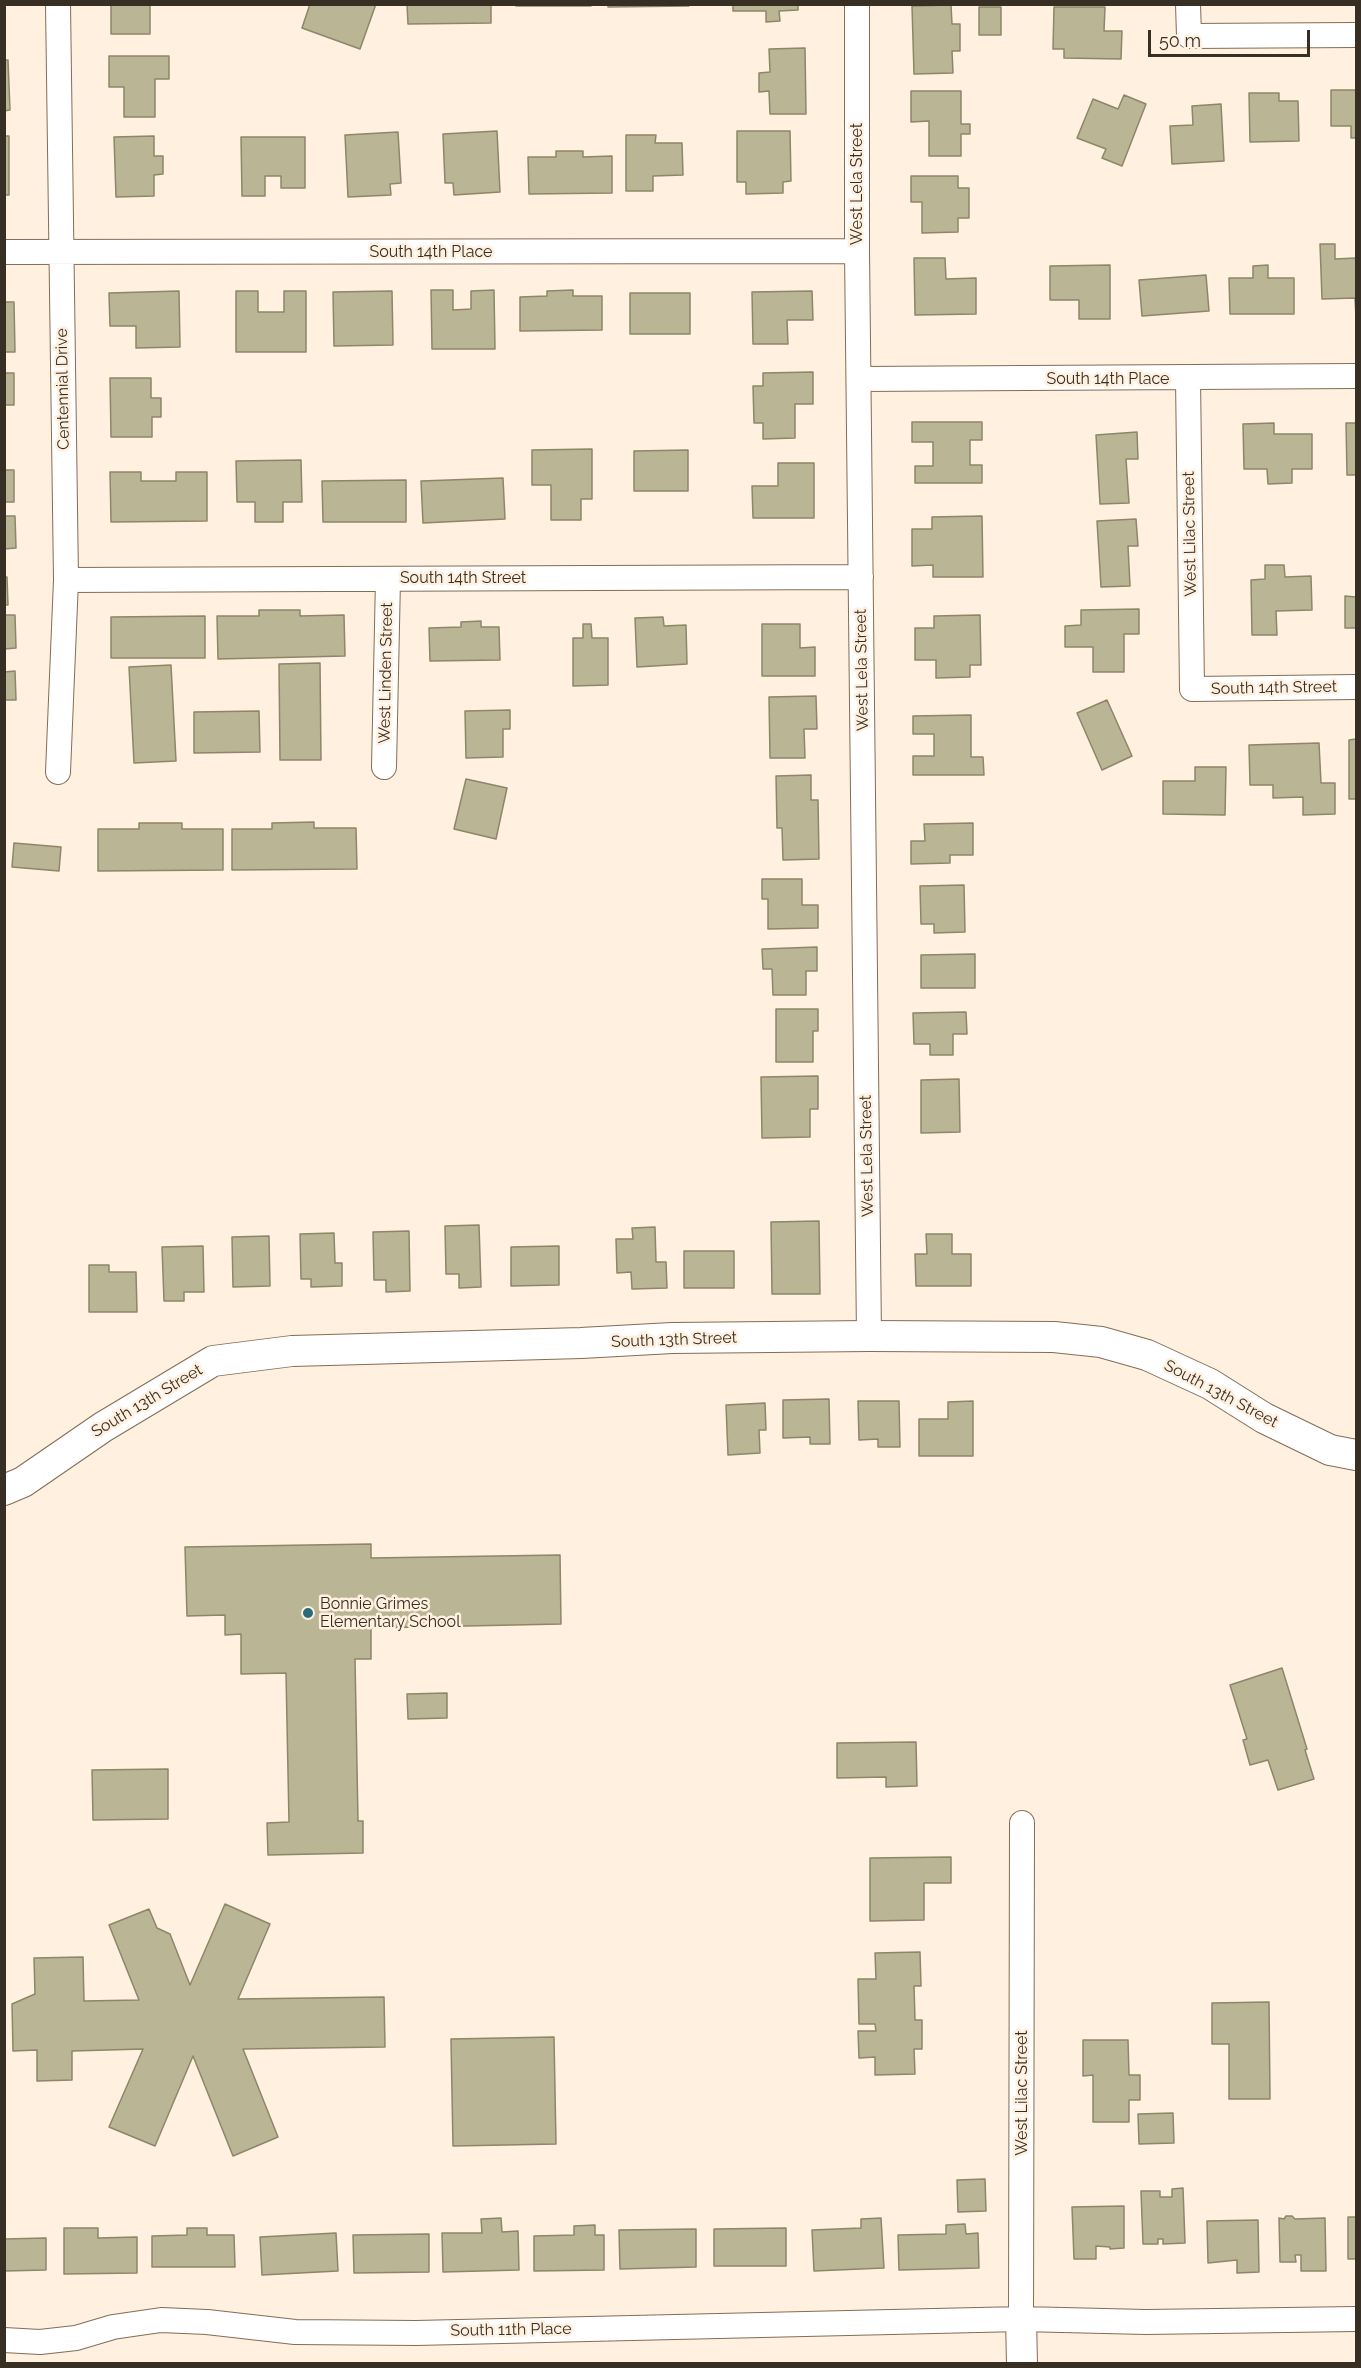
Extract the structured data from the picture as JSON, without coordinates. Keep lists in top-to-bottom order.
{
  "streets": {
    "street": [
      "West Lela Street",
      "South 14th Place",
      "Centennial Drive",
      "West Lilac Street",
      "South 14th Street",
      "West Linden Street",
      "South 13th Street",
      "South 11th Place"
    ]
  },
  "crossings": [
    ["West Lela Street", "South 14th Place"],
    ["West Lela Street", "South 14th Street"],
    ["West Lela Street", "South 13th Street"],
    ["South 14th Place", "Centennial Drive"],
    ["South 14th Place", "West Lilac Street"],
    ["Centennial Drive", "South 14th Street"],
    ["West Lilac Street", "South 14th Street"],
    ["West Lilac Street", "South 11th Place"],
    ["South 14th Street", "West Linden Street"]
  ],
  "places": ["Bonnie Grimes Elementary School"],
  "scale_bar": "50 m"
}
